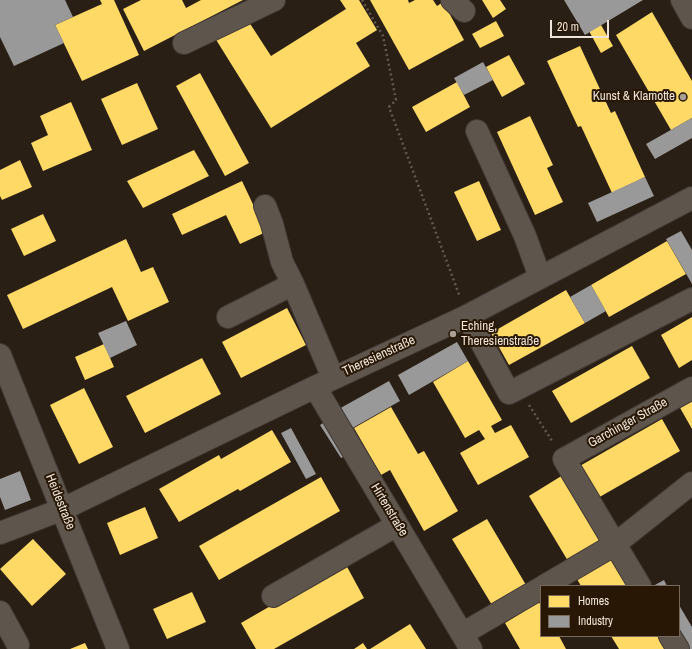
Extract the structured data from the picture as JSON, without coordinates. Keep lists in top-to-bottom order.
{
  "streets": {
    "street": [
      "Theresienstraße",
      "Garchinger Straße",
      "Heidestraße",
      "Hirtenstraße"
    ]
  },
  "crossings": [
    ["Theresienstraße", "Heidestraße"],
    ["Theresienstraße", "Hirtenstraße"]
  ],
  "places": ["Kunst & Klamotte", "Eching, Theresienstraße"],
  "legend": ["Homes", "Industry"],
  "scale_bar": "20 m"
}
